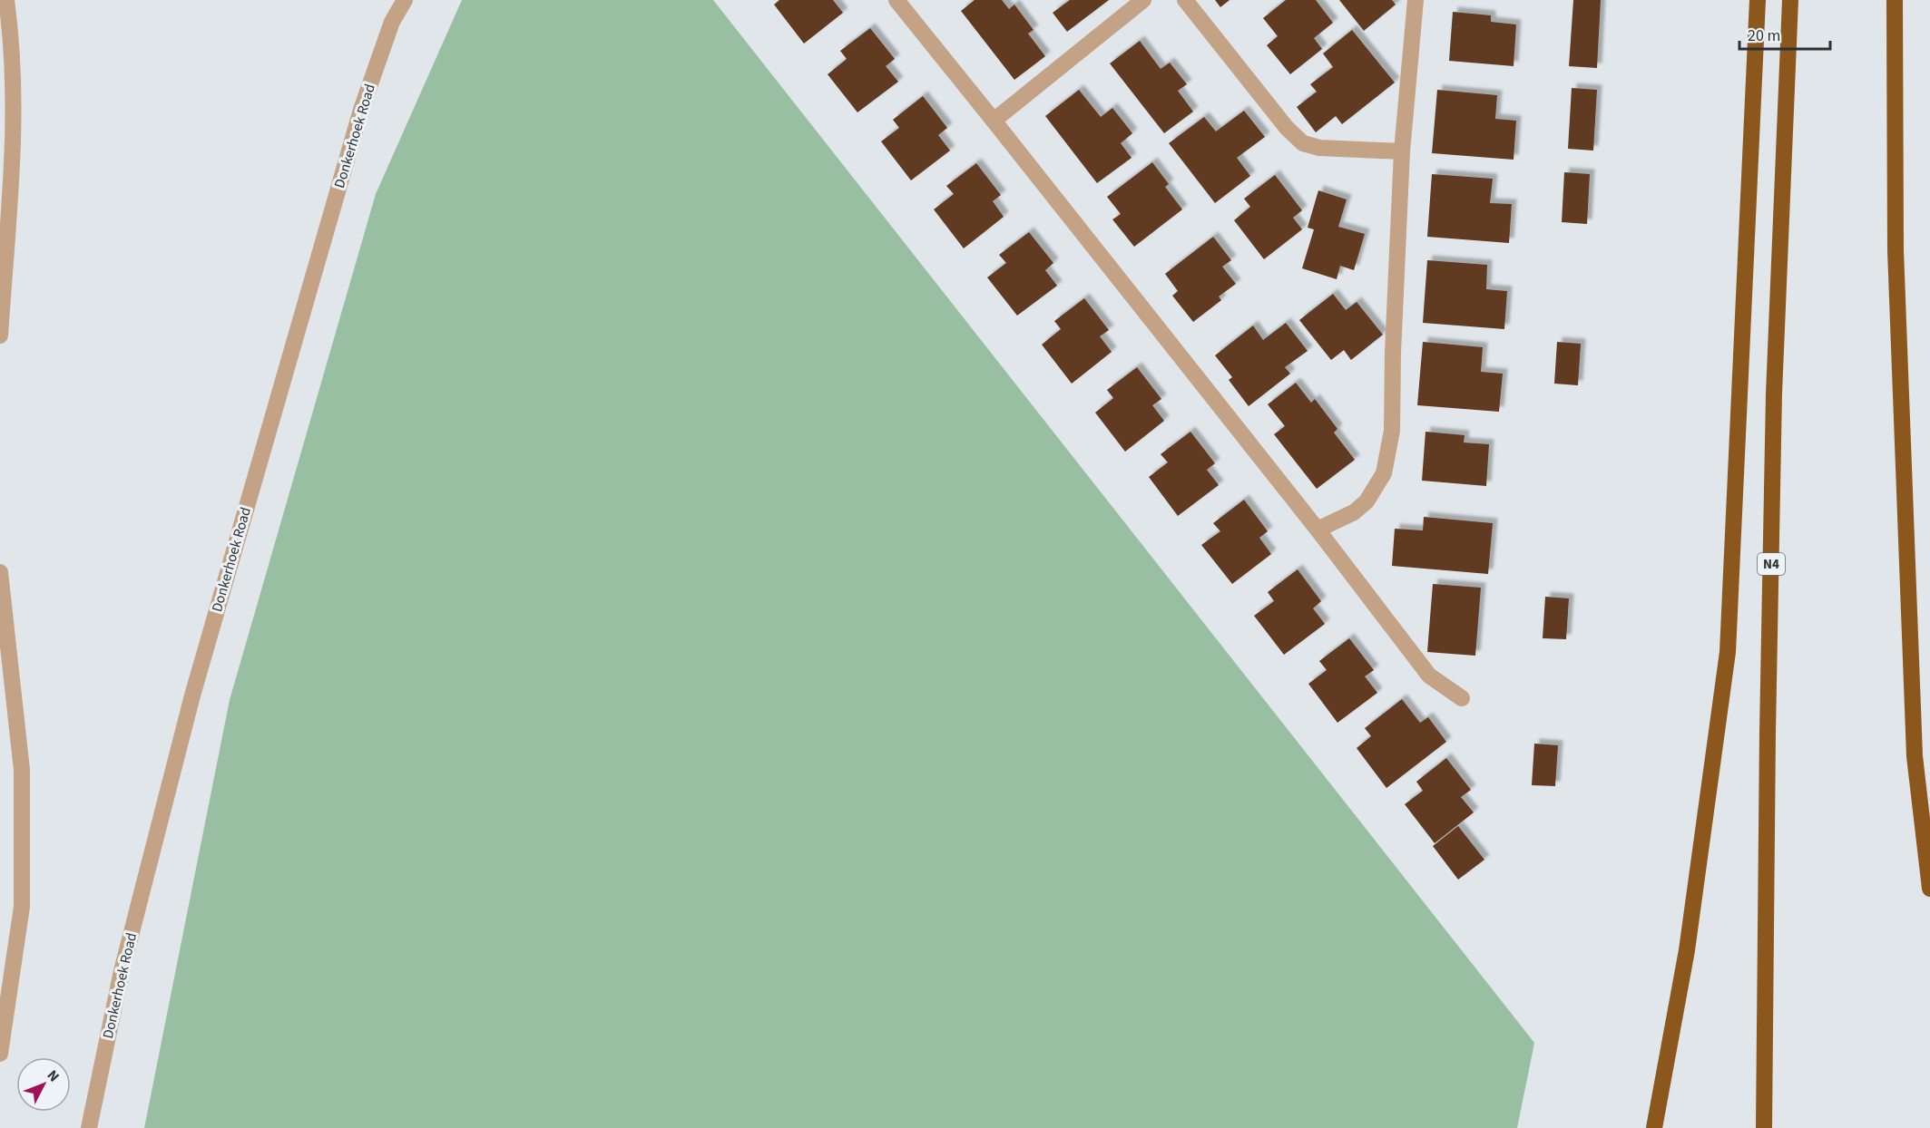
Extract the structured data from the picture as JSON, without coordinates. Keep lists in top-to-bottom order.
{
  "streets": {
    "highway": ["N4"],
    "street": ["Donkerhoek Road"]
  },
  "scale_bar": "20 m",
  "north": "top right"
}
